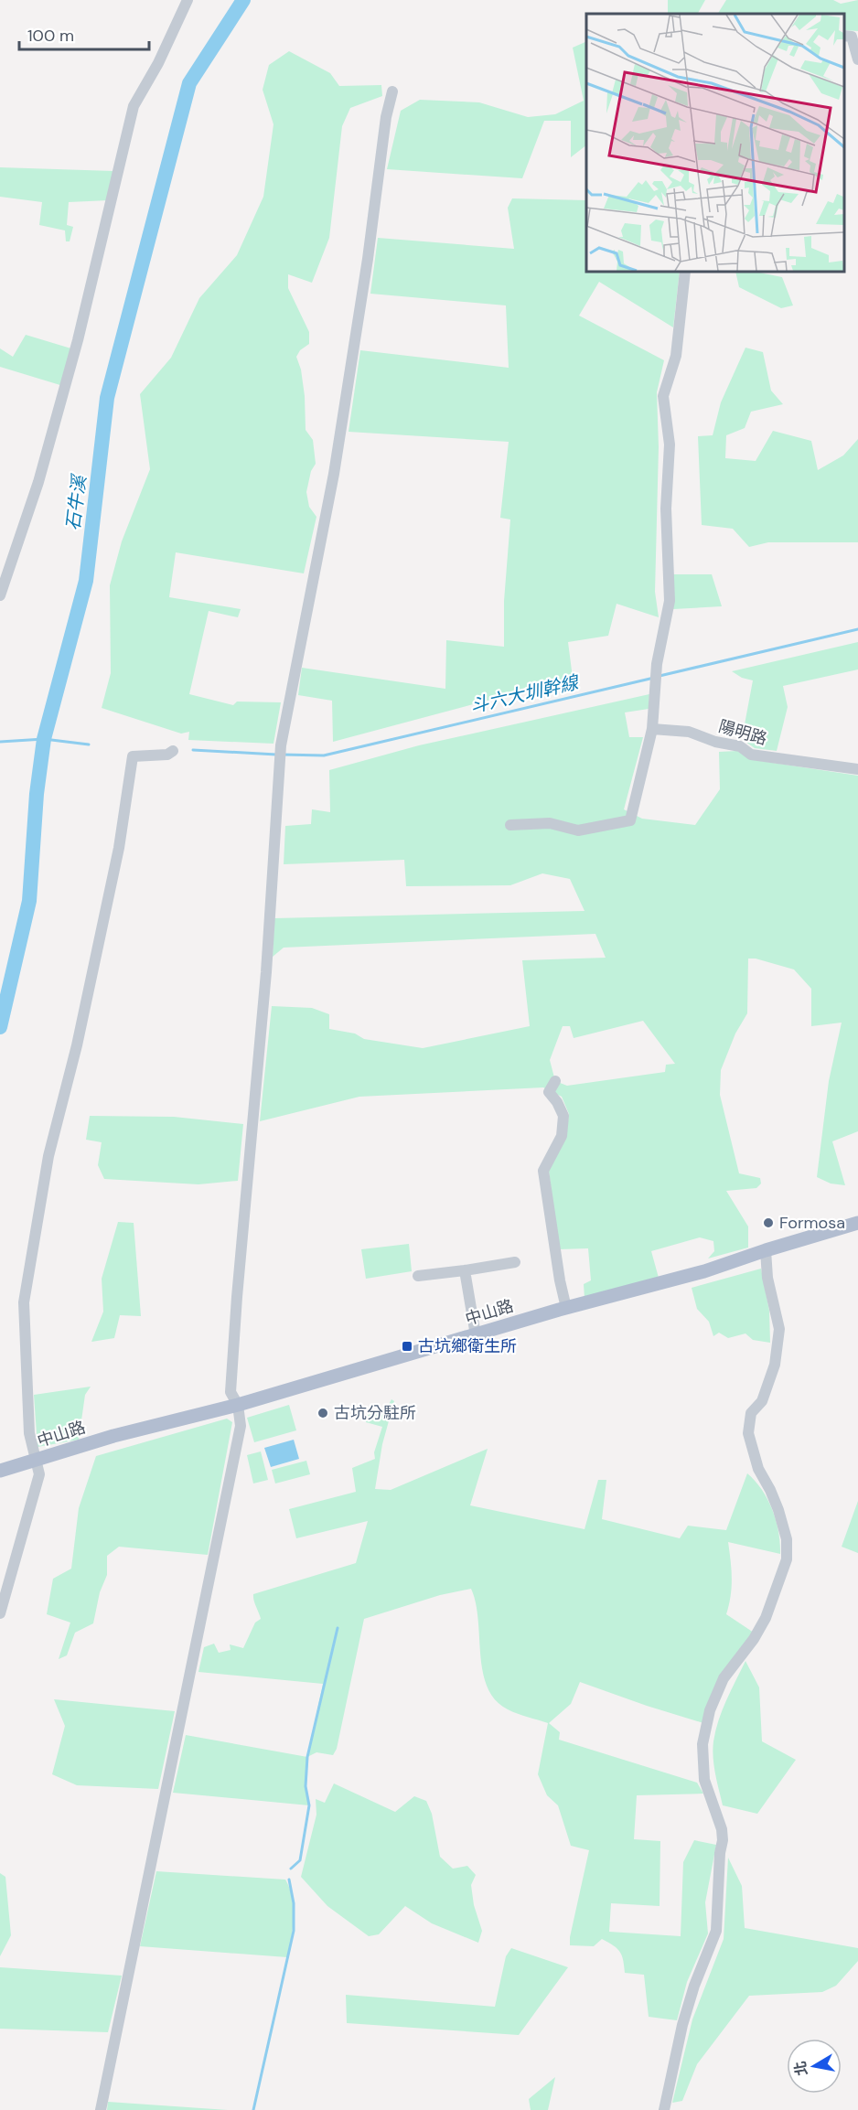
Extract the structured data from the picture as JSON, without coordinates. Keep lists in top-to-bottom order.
{
  "streets": {
    "main road": ["中山路"],
    "street": ["陽明路"]
  },
  "water": ["石牛溪", "斗六大圳幹線"],
  "places": {
    "other": ["Formosa", "古坑分駐所"],
    "transit": ["古坑鄉衛生所"]
  },
  "scale_bar": "100 m",
  "north": "left"
}
